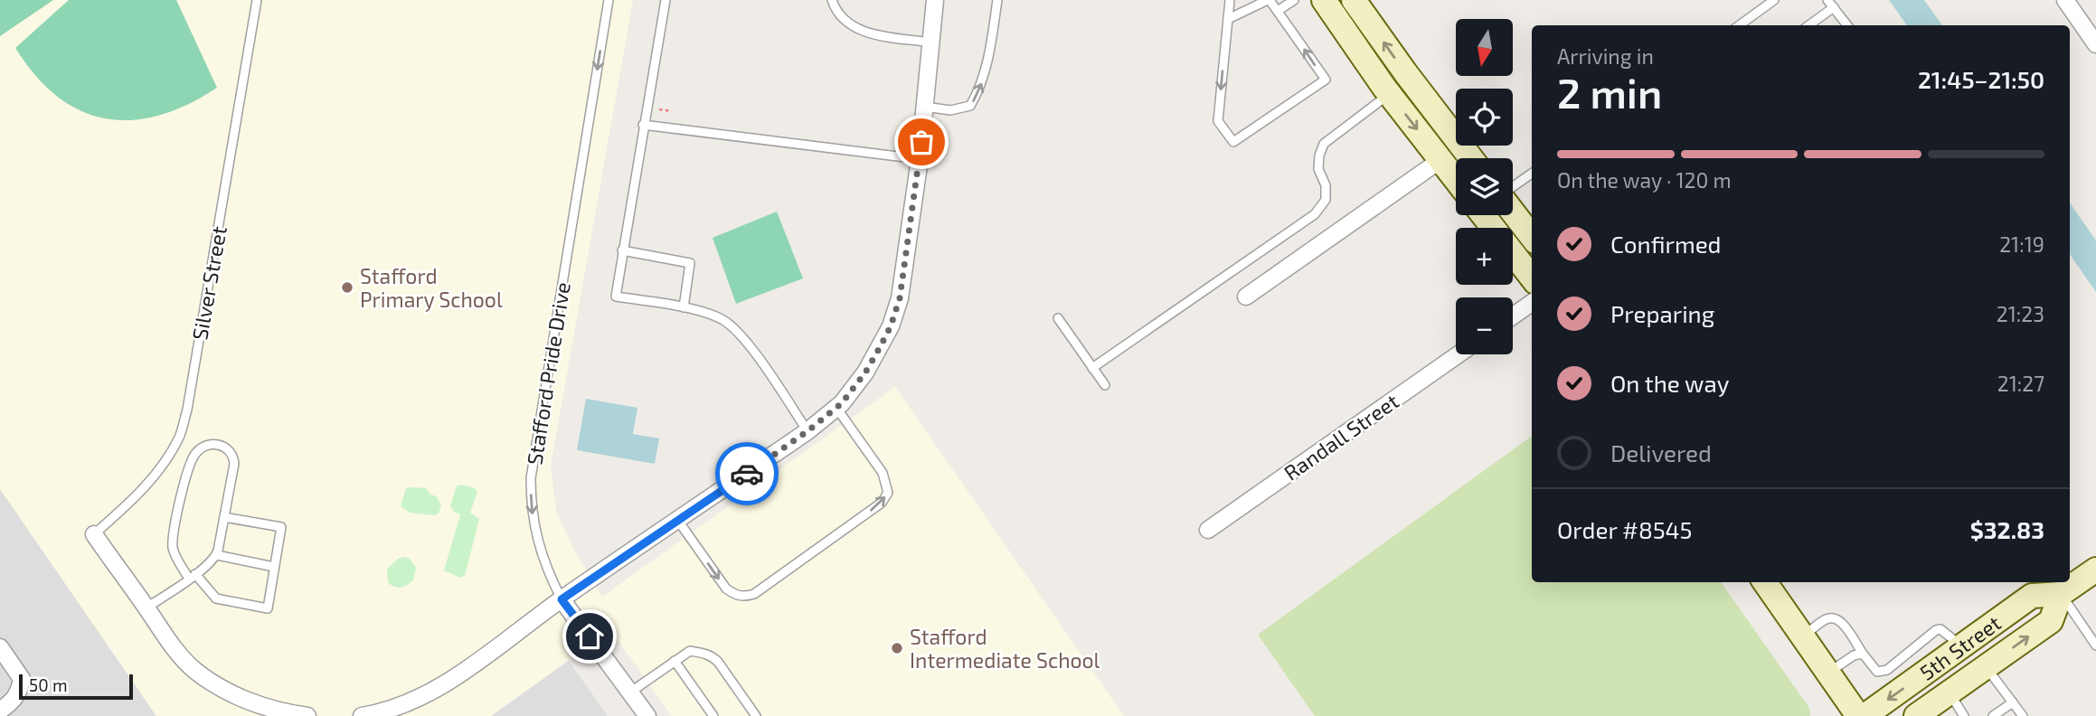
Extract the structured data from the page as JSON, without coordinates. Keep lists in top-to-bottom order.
{
  "streets": {
    "main road": ["5th Street"],
    "street": ["Stafford Pride Drive", "Randall Street"],
    "lane": ["Silver Street"]
  },
  "places": ["Stafford Primary School", "Stafford Intermediate School"],
  "scale_bar": "50 m",
  "north": "bottom",
  "page": {
    "map_buttons": ["+", "−"],
    "heading": ["2 min", "Arriving in", "21:45–21:50"],
    "panel": ["Order #8545", "$32.83"],
    "bar": "On the way · 120 m",
    "list": [
      ["Confirmed", "21:19"],
      ["Preparing", "21:23"],
      ["On the way", "21:27"],
      "Delivered"
    ],
    "scale": "50 m"
  }
}
